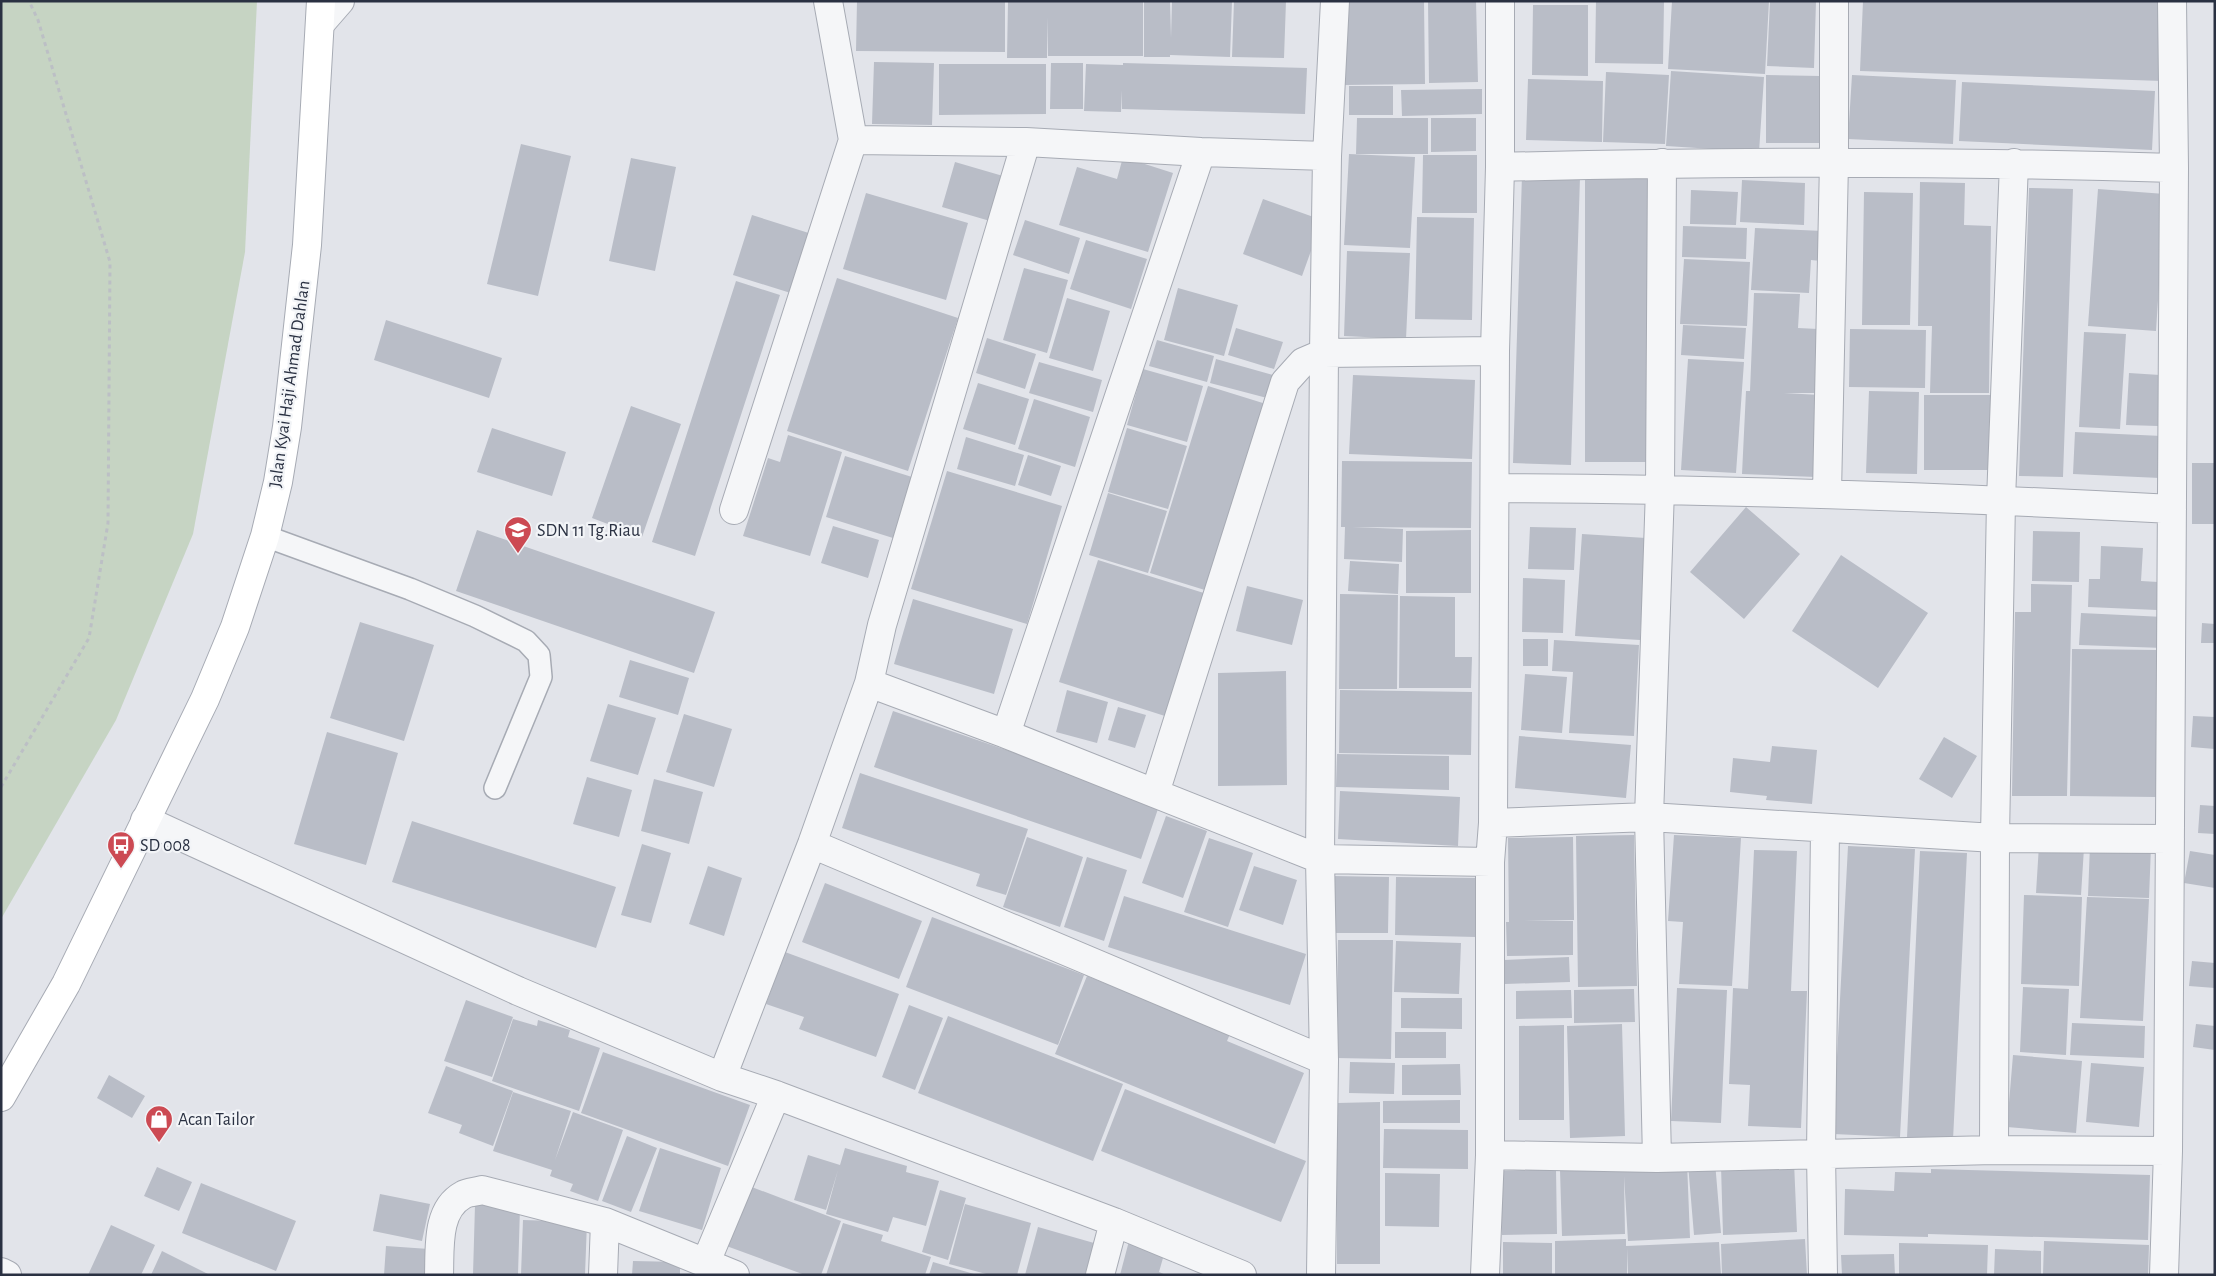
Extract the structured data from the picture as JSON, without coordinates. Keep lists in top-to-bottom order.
{
  "streets": {
    "main road": ["Jalan Kyai Haji Ahmad Dahlan"]
  },
  "places": {
    "school or university": ["SDN 11 Tg.Riau"],
    "bus stop": ["SD 008"],
    "shop": ["Acan Tailor"]
  }
}
